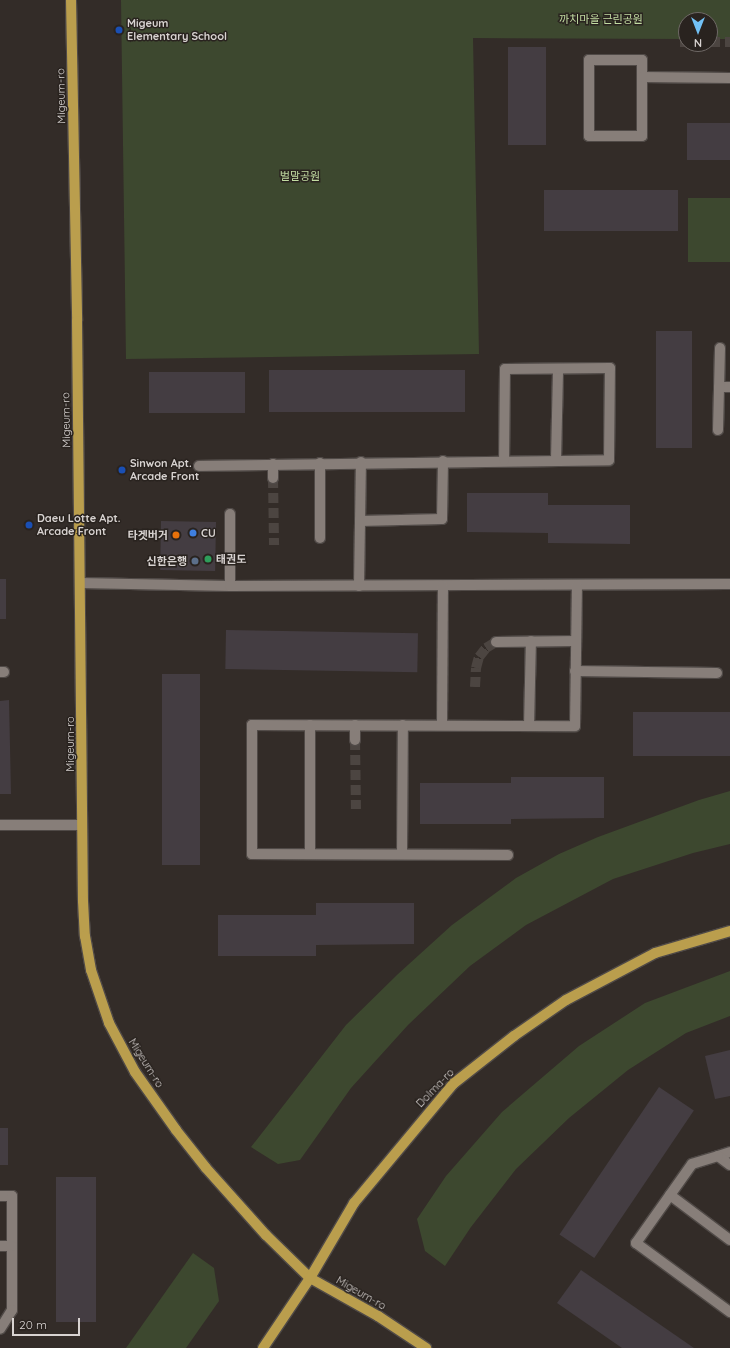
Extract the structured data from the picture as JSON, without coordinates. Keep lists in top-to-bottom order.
{
  "streets": {
    "main road": ["Migeum-ro", "Dolma-ro"]
  },
  "crossings": [
    ["Migeum-ro", "Dolma-ro"]
  ],
  "parks": ["까치마을 근린공원", "벌말공원"],
  "places": [
    "Migeum Elementary School",
    "Sinwon Apt. Arcade Front",
    "Daeu Lotte Apt. Arcade Front",
    "CU",
    "타겟버거",
    "태권도",
    "신한은행"
  ],
  "scale_bar": "20 m",
  "north": "bottom"
}
